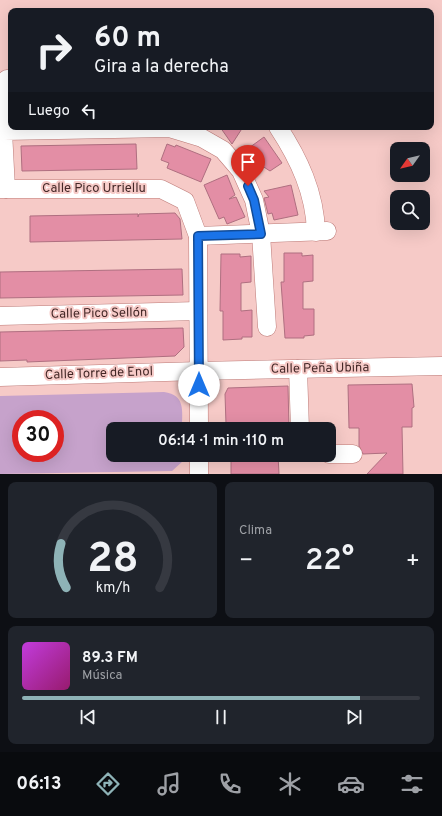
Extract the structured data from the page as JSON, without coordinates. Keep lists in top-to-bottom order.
{
  "streets": {
    "street": [
      "Calle Pico Urriellu",
      "Calle Pico Sellón",
      "Calle Peña Ubiña",
      "Calle Torre de Enol"
    ]
  },
  "crossings": [
    ["Calle Peña Ubiña", "Calle Torre de Enol"]
  ],
  "north": "bottom left",
  "page": {
    "turn": ["60 m", "Gira a la derecha"],
    "then": "Luego",
    "limit": "30",
    "trip": "06:14 · 1 min · 110 m",
    "tile": "Clima",
    "heat": ["−", "22°", "+"],
    "song": ["89.3 FM", "Música"],
    "tabs": "06:13",
    "gauge": ["28", "km/h"]
  }
}
